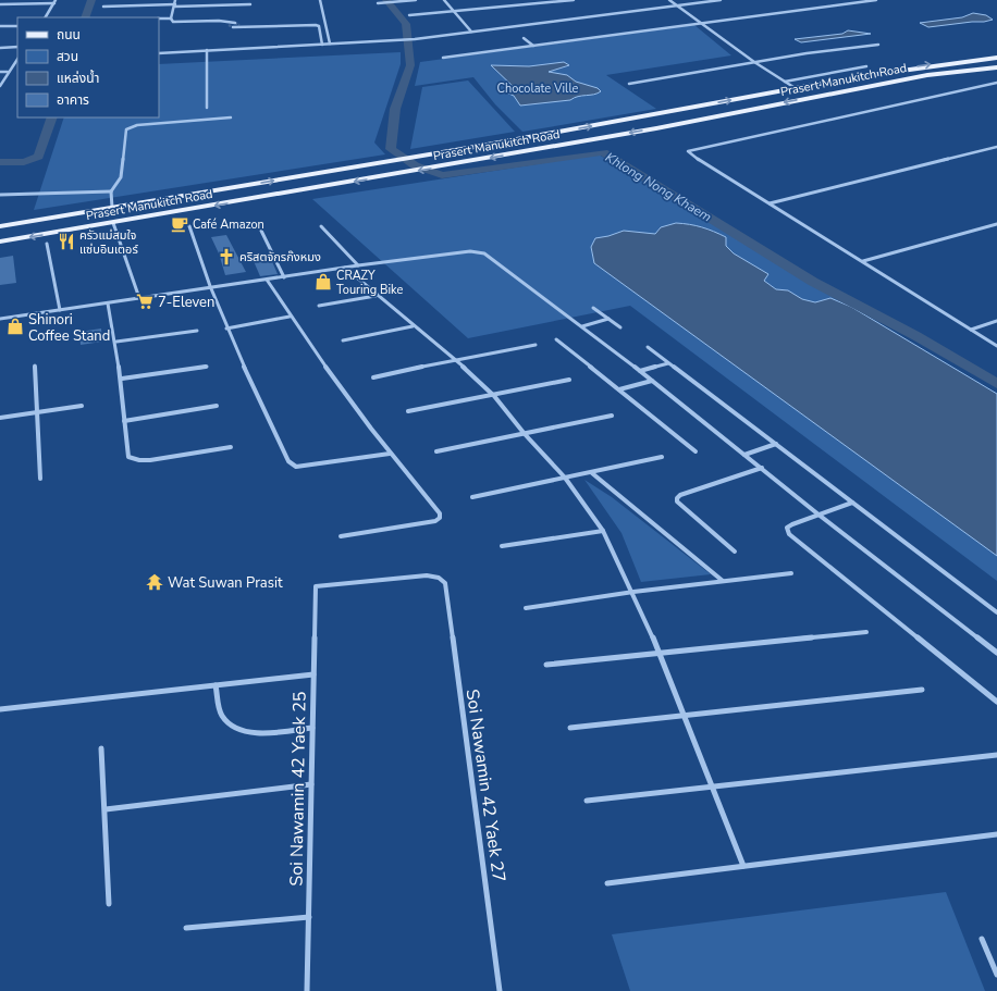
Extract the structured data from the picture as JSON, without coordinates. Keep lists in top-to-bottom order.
{
  "streets": {
    "main road": ["Prasert Manukitch Road"],
    "street": ["Soi Nawamin 42 Yaek 27", "Soi Nawamin 42 Yaek 25"]
  },
  "crossings": [
    ["Soi Nawamin 42 Yaek 27", "Soi Nawamin 42 Yaek 25"]
  ],
  "water": ["Khlong Nong Khaem"],
  "parks": ["Chocolate Ville"],
  "places": {
    "cafe": ["Café Amazon"],
    "restaurant": ["ครัวแม่สมใจ แซ่บอินเตอร์"],
    "church": ["คริสตจักรก๊งหมง"],
    "shop": ["CRAZY Touring Bike", "Shinori Coffee Stand"],
    "supermarket": ["7-Eleven"],
    "temple": ["Wat Suwan Prasit"]
  },
  "legend": [
    "ถนน",
    "สวน",
    "แหล่งน้ำ",
    "อาคาร"
  ]
}
